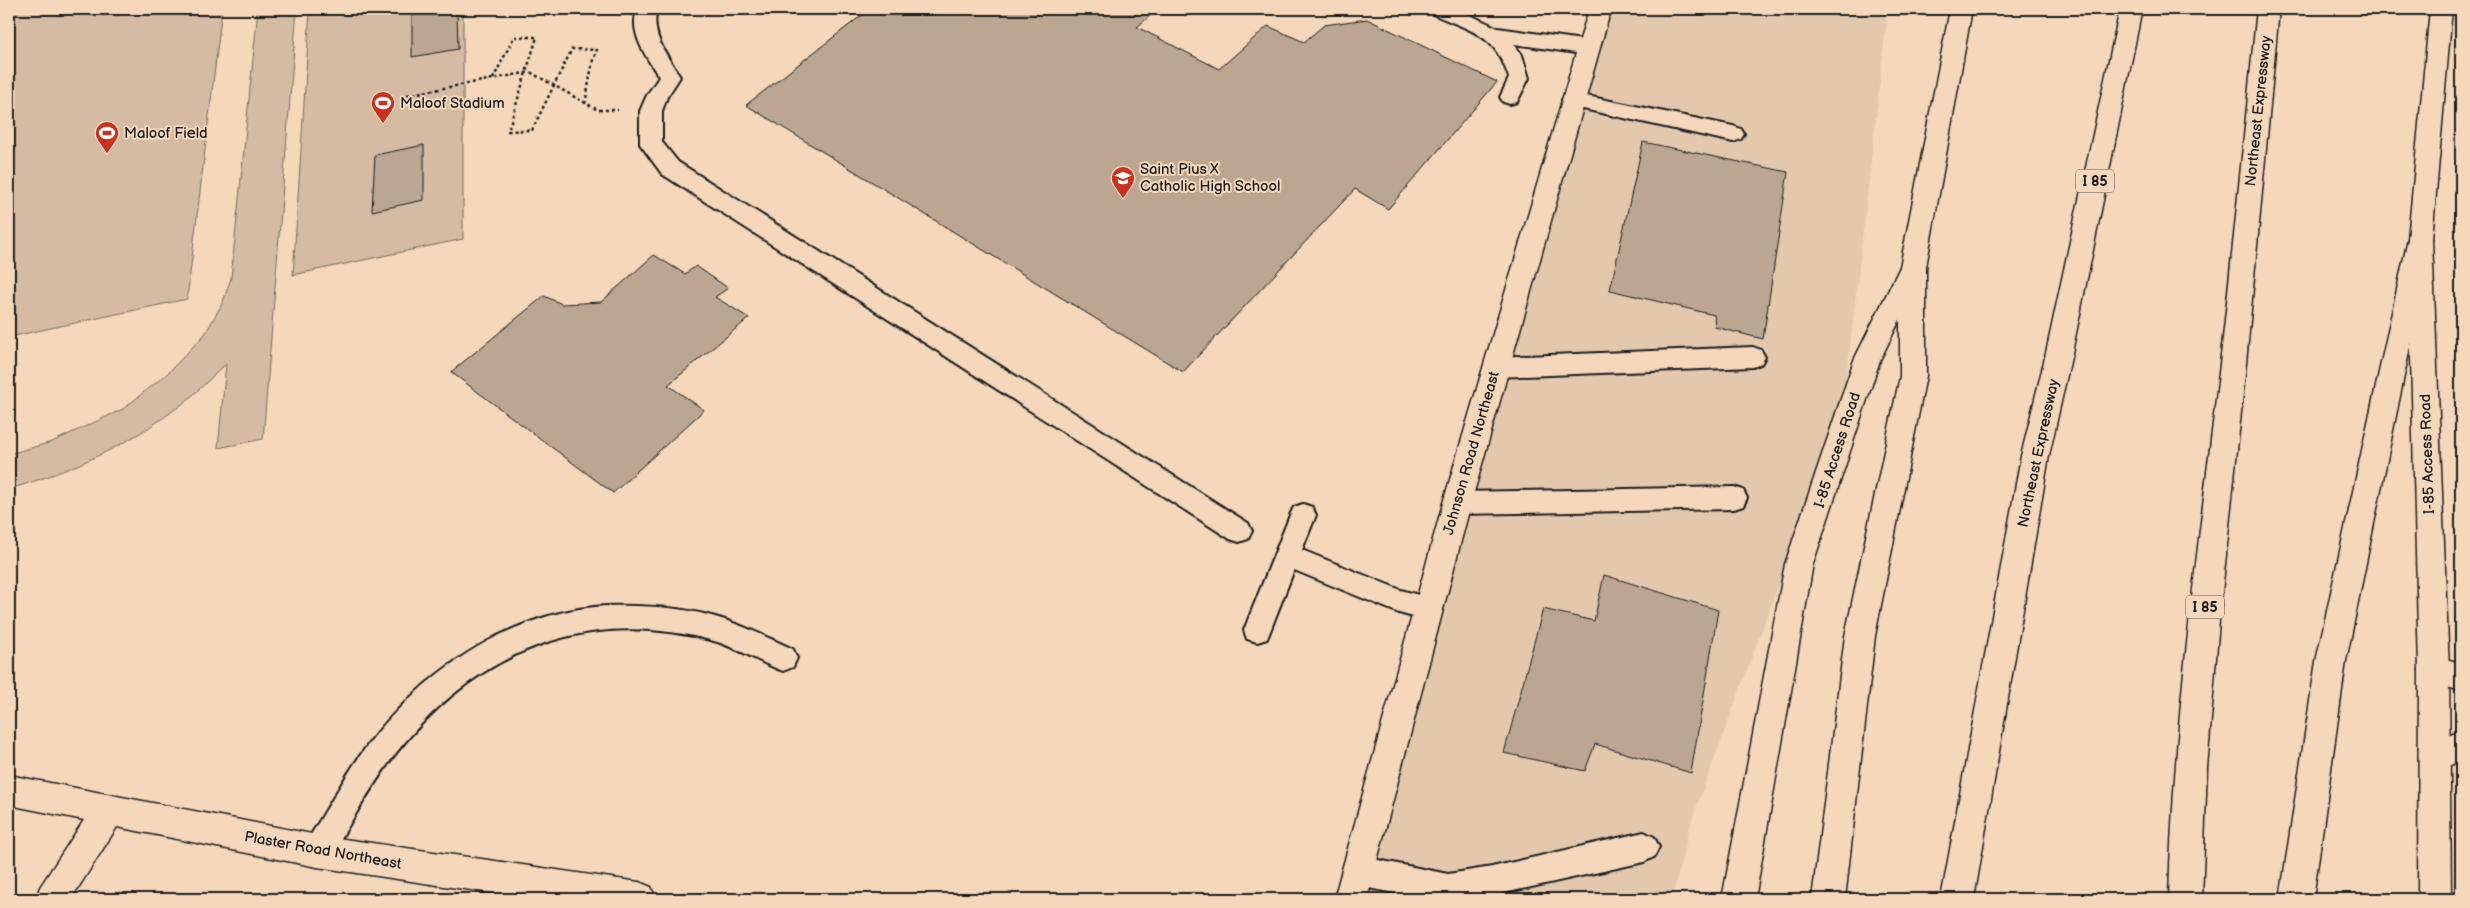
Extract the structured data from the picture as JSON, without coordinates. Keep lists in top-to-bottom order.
{
  "streets": {
    "main road": [
      "Northeast Expressway",
      "I 85",
      "I-85 Access Road",
      "Johnson Road Northeast",
      "Plaster Road Northeast"
    ]
  },
  "places": {
    "sports": ["Maloof Stadium", "Maloof Field"],
    "school or university": ["Saint Pius X Catholic High School"]
  }
}
